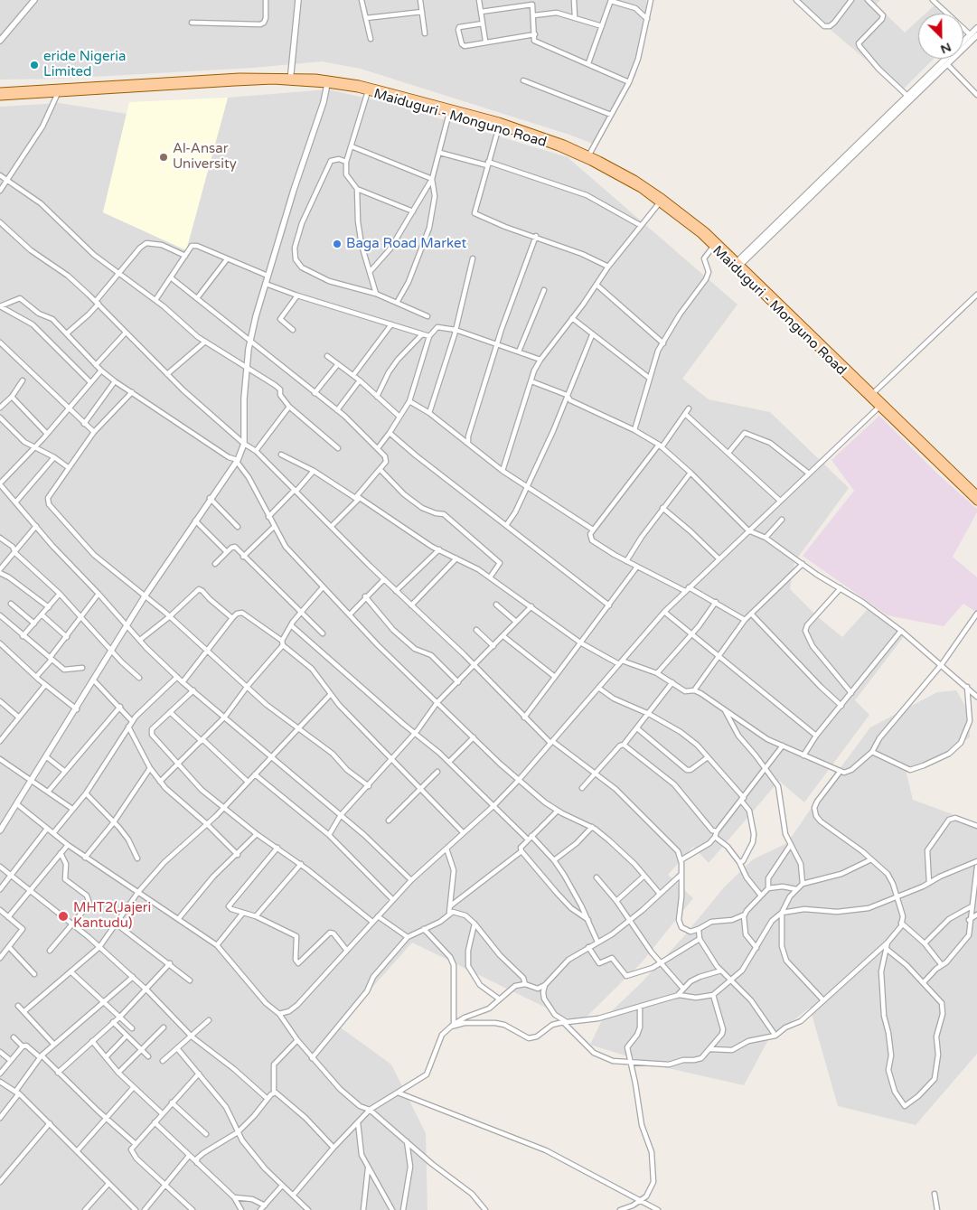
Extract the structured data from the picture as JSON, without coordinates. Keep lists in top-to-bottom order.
{
  "streets": {
    "main road": ["Maiduguri - Monguno Road"]
  },
  "places": [
    "eride Nigeria Limited",
    "Al-Ansar University",
    "Baga Road Market",
    "MHT2(Jajeri Kantudu)"
  ],
  "north": "bottom right"
}
